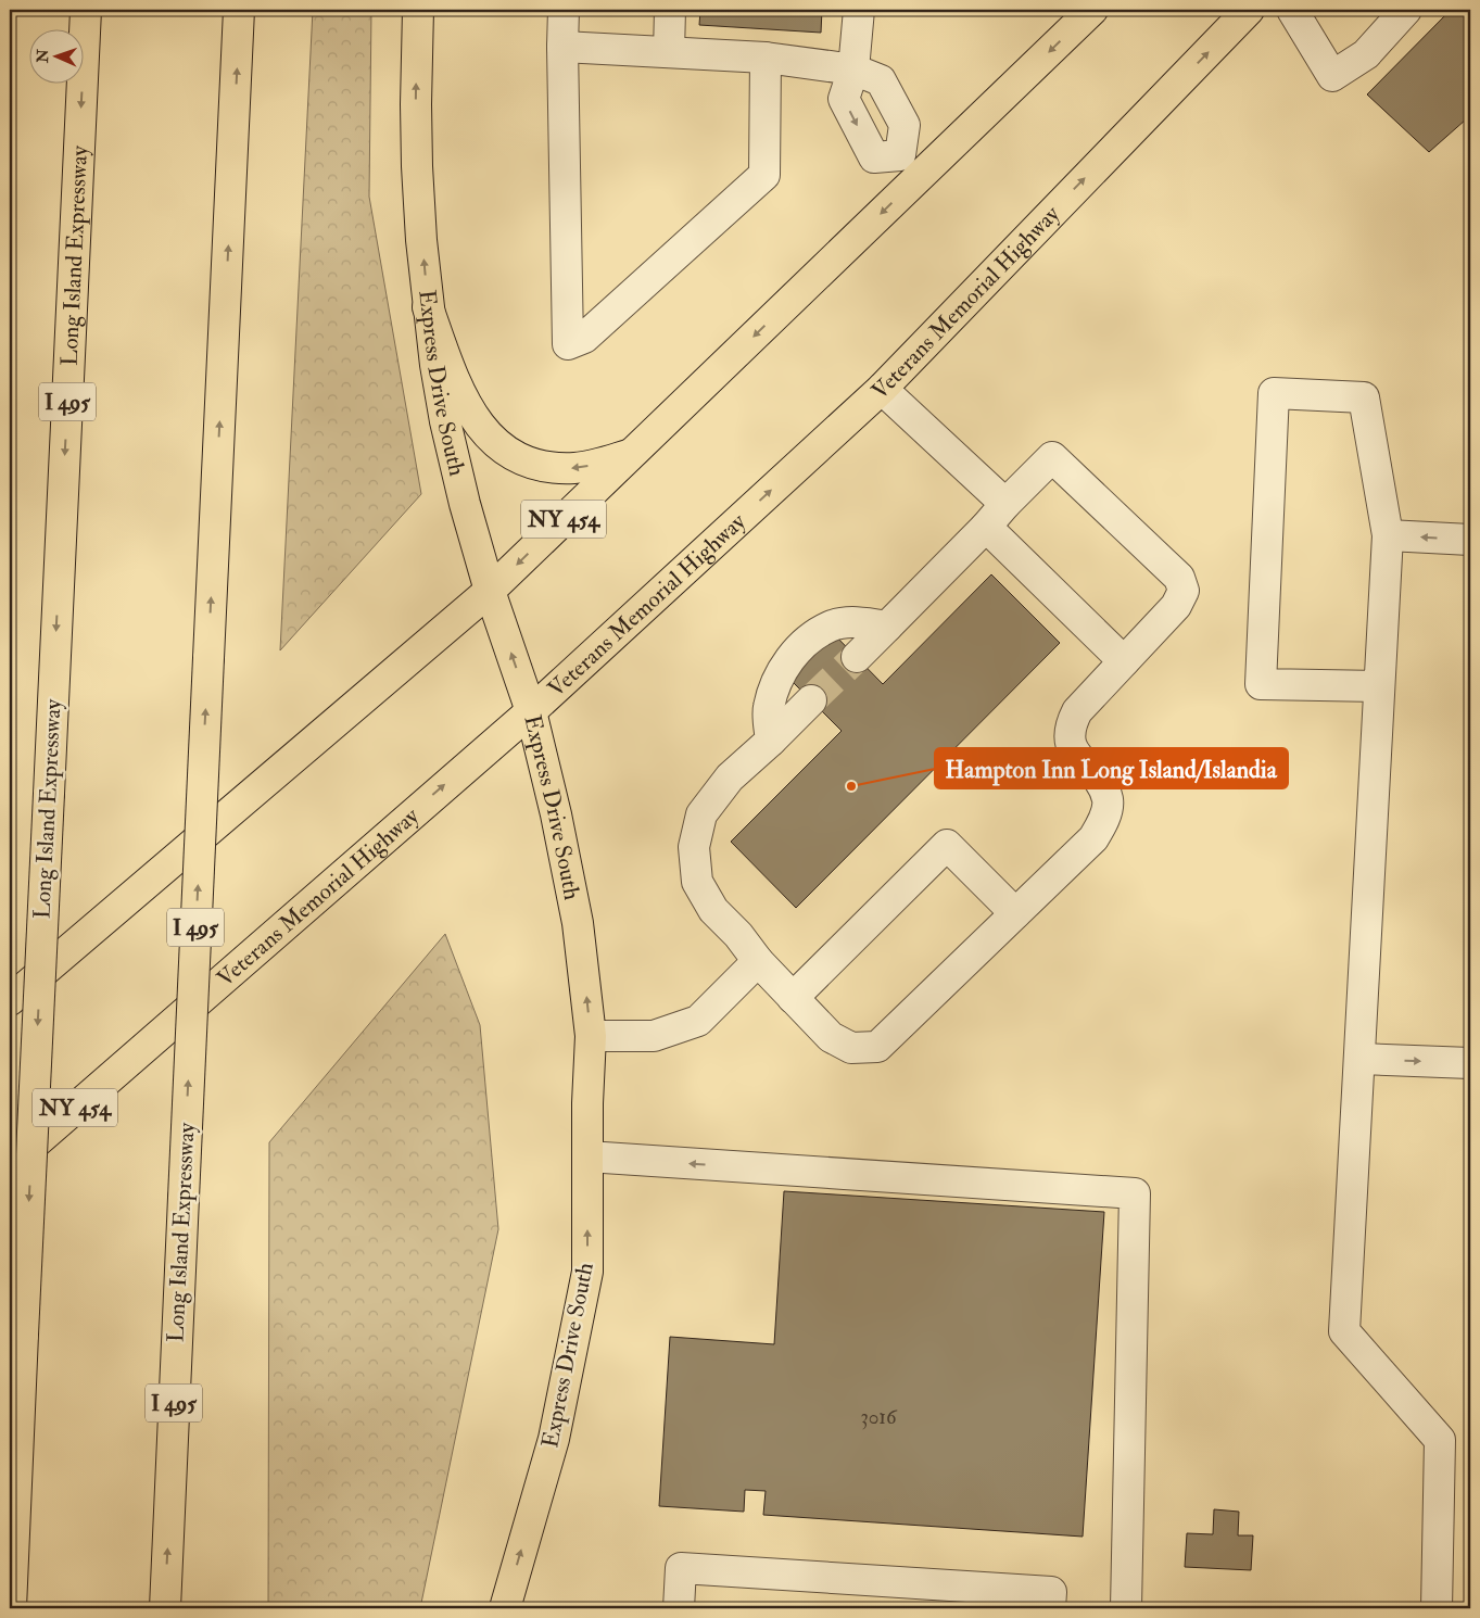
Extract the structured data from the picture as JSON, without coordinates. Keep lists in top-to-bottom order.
{
  "streets": {
    "main road": [
      "Long Island Expressway",
      "Veterans Memorial Highway",
      "Express Drive South",
      "I 495",
      "NY 454"
    ]
  },
  "crossings": [
    ["Veterans Memorial Highway", "Express Drive South"],
    ["Express Drive South", "NY 454"]
  ],
  "one_way": ["Express Drive South"],
  "places": ["Hampton Inn Long Island/Islandia"],
  "house_numbers": ["3016"],
  "north": "left"
}
